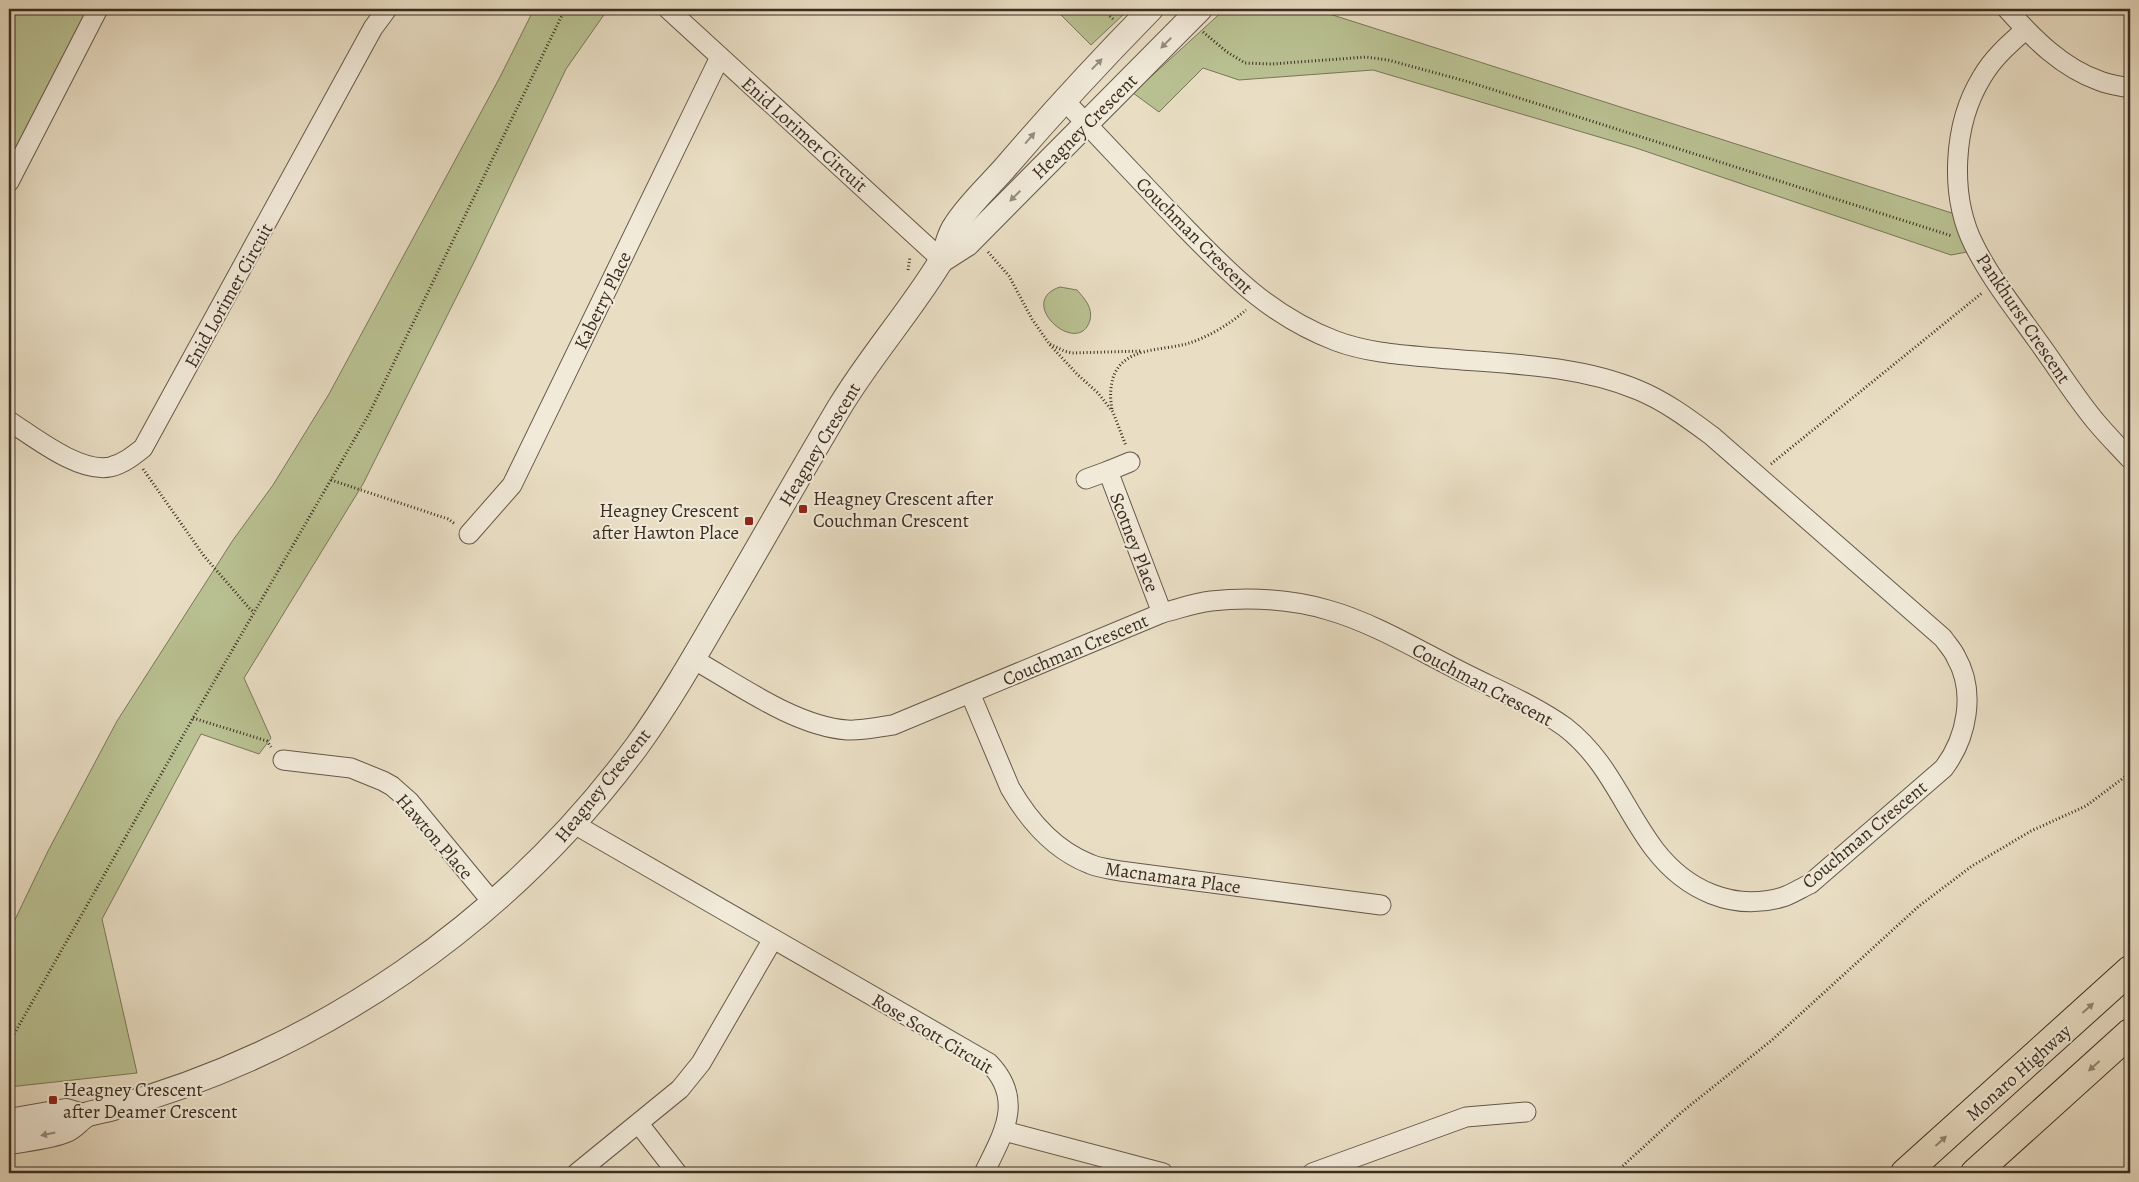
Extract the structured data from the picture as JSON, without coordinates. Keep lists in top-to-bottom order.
{
  "streets": {
    "highway": ["Monaro Highway"],
    "street": [
      "Heagney Crescent",
      "Enid Lorimer Circuit",
      "Couchman Crescent",
      "Kaberry Place",
      "Pankhurst Crescent",
      "Scotney Place",
      "Hawton Place",
      "Macnamara Place",
      "Rose Scott Circuit"
    ]
  },
  "crossings": [
    ["Heagney Crescent", "Enid Lorimer Circuit"],
    ["Heagney Crescent", "Couchman Crescent"],
    ["Heagney Crescent", "Hawton Place"],
    ["Heagney Crescent", "Rose Scott Circuit"],
    ["Enid Lorimer Circuit", "Kaberry Place"],
    ["Couchman Crescent", "Scotney Place"],
    ["Couchman Crescent", "Macnamara Place"]
  ],
  "places": {
    "transit": ["Heagney Crescent after Couchman Crescent", "Heagney Crescent after Hawton Place", "Heagney Crescent after Deamer Crescent"]
  }
}
